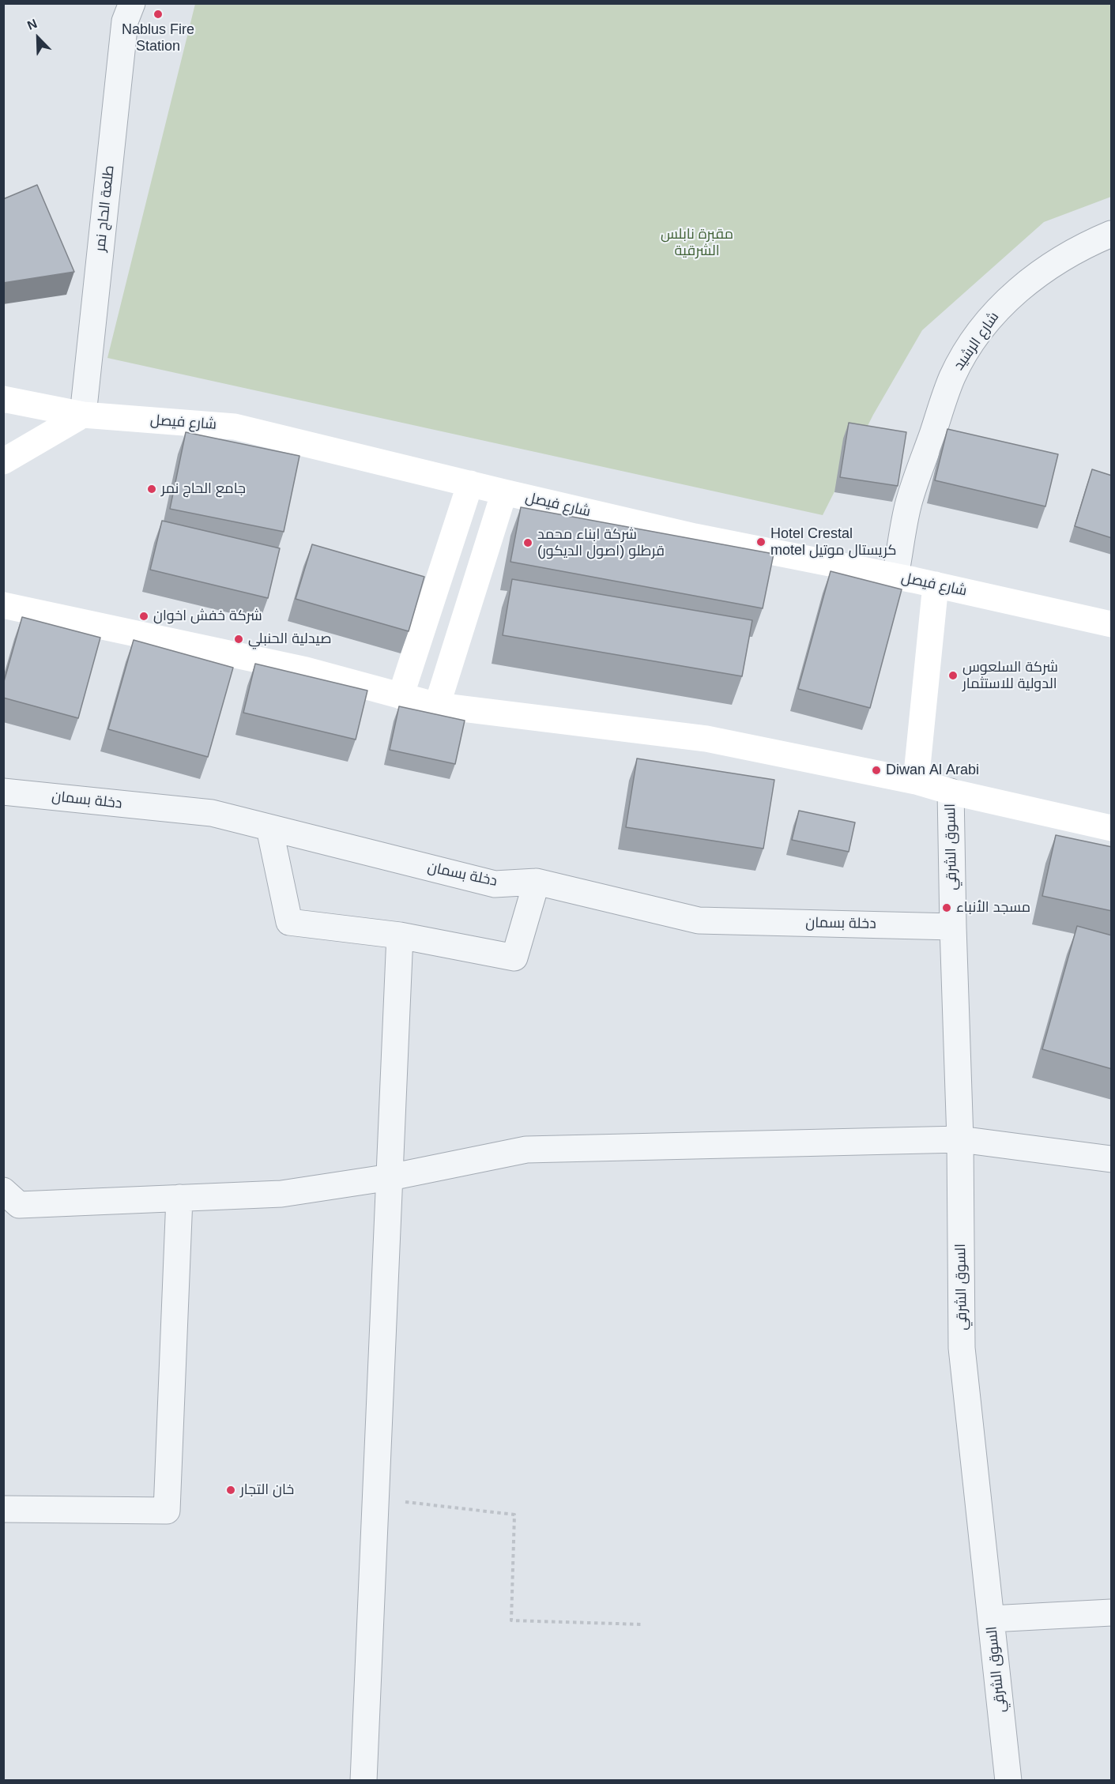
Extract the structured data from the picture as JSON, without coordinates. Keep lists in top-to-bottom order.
{
  "streets": {
    "main road": ["شارع فيصل"],
    "street": [
      "طلعة الحاج نمر",
      "شارع الرشيد",
      "دخلة بسمان",
      "السوق الشرقي"
    ]
  },
  "crossings": [
    ["طلعة الحاج نمر", "شارع فيصل"],
    ["شارع الرشيد", "شارع فيصل"],
    ["دخلة بسمان", "السوق الشرقي"]
  ],
  "parks": ["مقبرة نابلس الشرقية"],
  "places": [
    "Nablus Fire Station",
    "جامع الحاج نمر",
    "Hotel Crestal motel كريستال موتيل",
    "شركة ابناء محمد قرطلو (اصول الديكور)",
    "شركة خفش اخوان",
    "صيدلية الحنبلي",
    "شركة السلعوس الدولية للاستثمار",
    "Diwan Al Arabi",
    "مسجد الأنباء",
    "خان التجار"
  ],
  "north": "top left"
}
